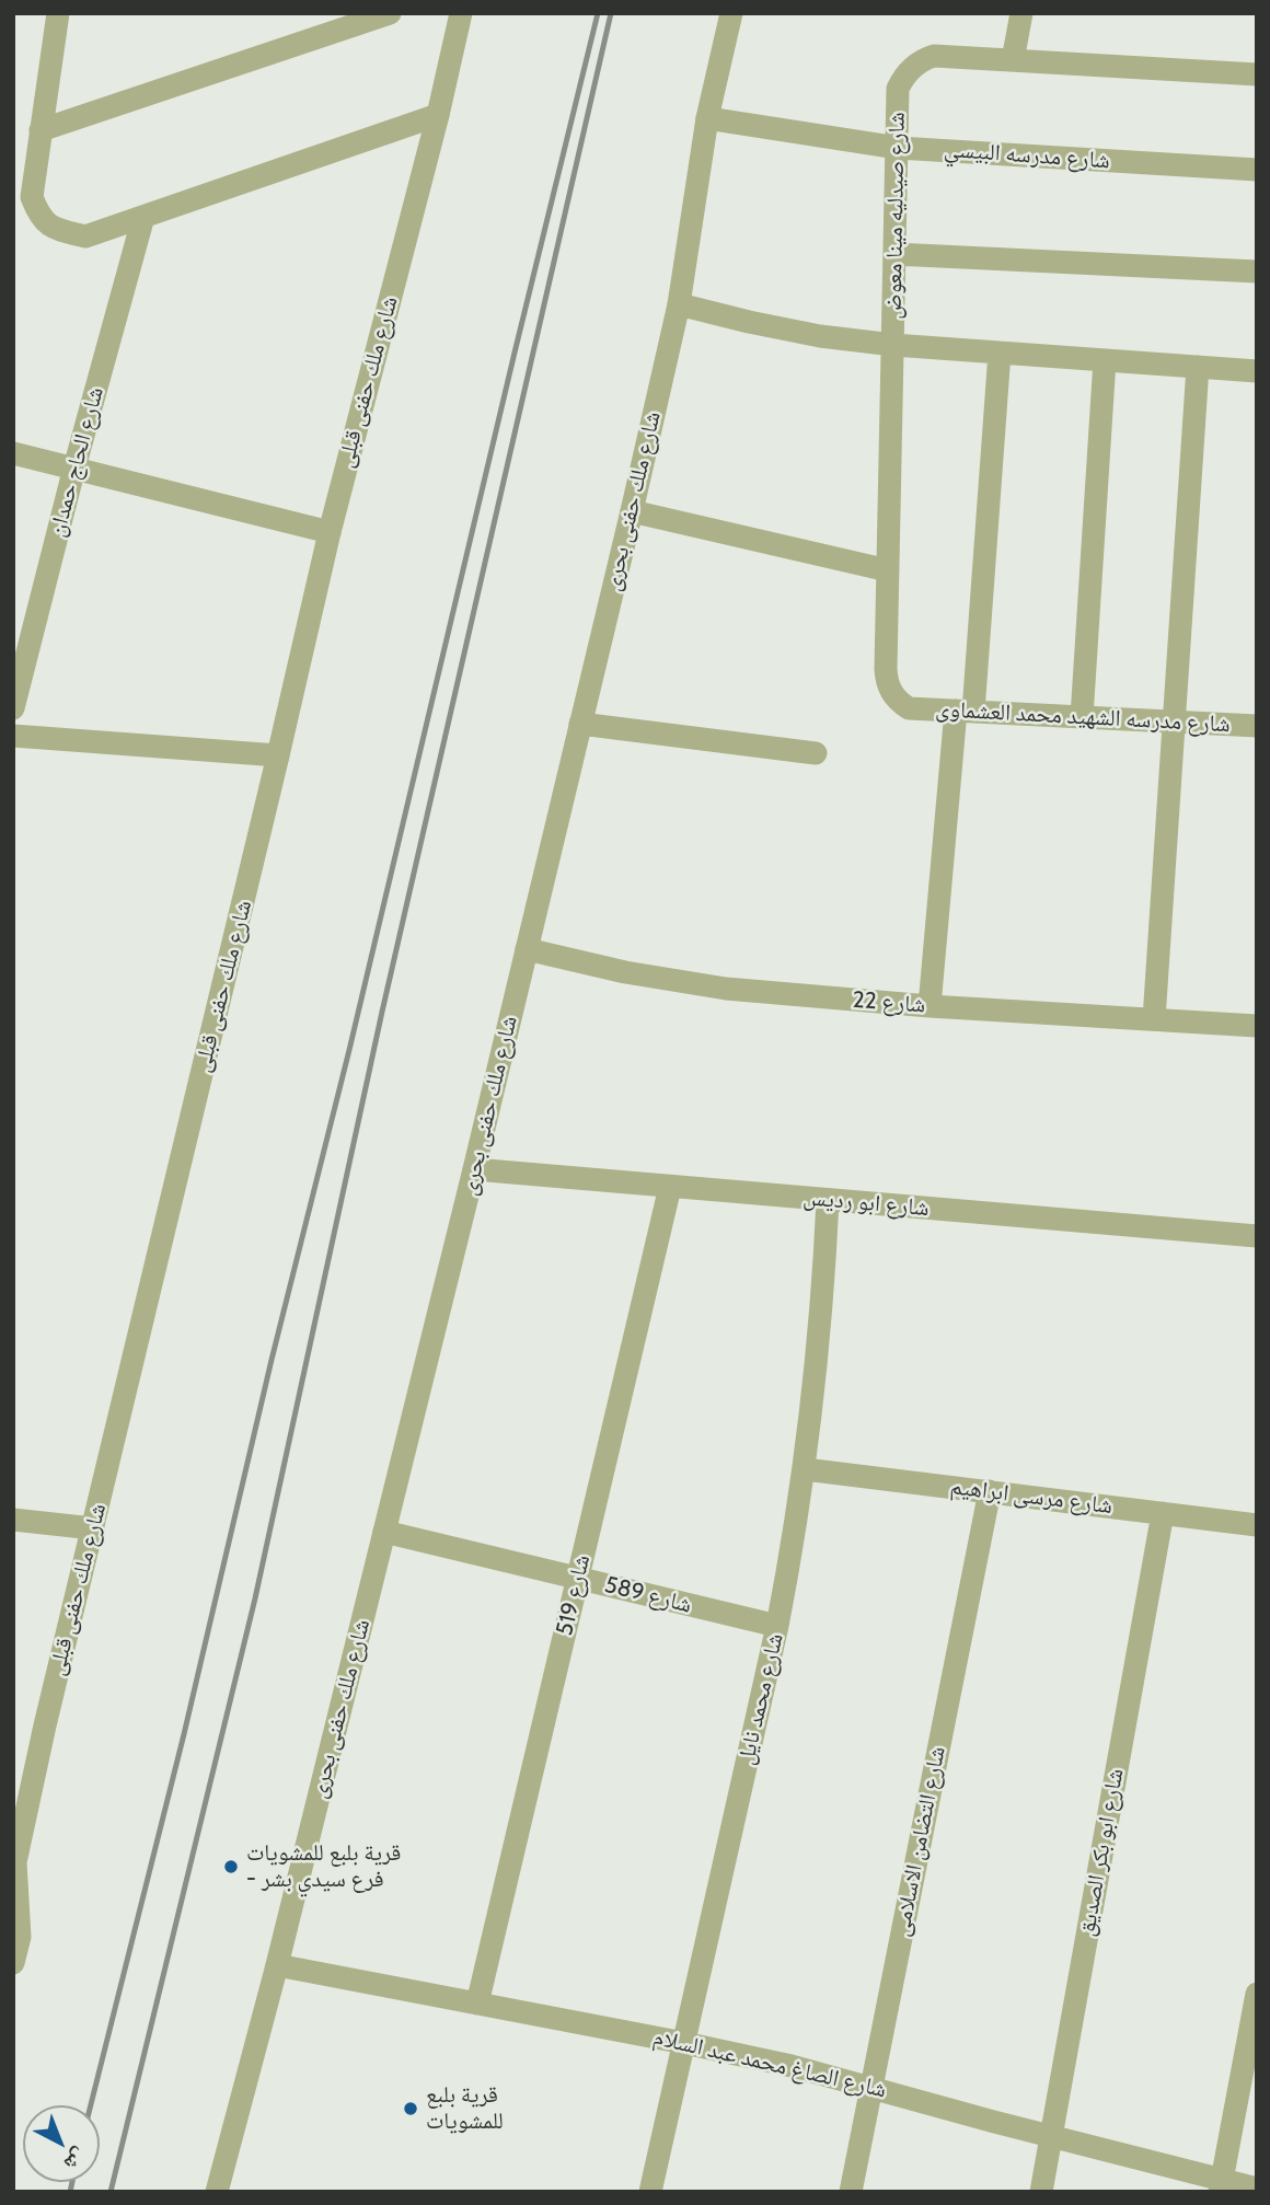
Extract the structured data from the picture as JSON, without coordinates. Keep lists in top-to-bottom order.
{
  "streets": {
    "street": [
      "شارع مدرسه البيسي",
      "شارع صيدليه مينا معوض",
      "شارع ملك حفنى قبلى",
      "شارع الحاج حمدان",
      "شارع ملك حفنى بحرى",
      "شارع مدرسه الشهيد محمد العشماوى",
      "شارع 22",
      "شارع ابو رديس",
      "شارع مرسى ابراهيم",
      "شارع 519",
      "شارع 589",
      "شارع محمد نايل",
      "شارع التضامن الاسلامى",
      "شارع ابو بكر الصديق",
      "شارع الصاغ محمد عبد السلام"
    ]
  },
  "crossings": [
    ["شارع مدرسه البيسي", "شارع صيدليه مينا معوض"],
    ["شارع مدرسه البيسي", "شارع ملك حفنى بحرى"],
    ["شارع صيدليه مينا معوض", "شارع مدرسه الشهيد محمد العشماوى"],
    ["شارع ملك حفنى بحرى", "شارع 22"],
    ["شارع ملك حفنى بحرى", "شارع ابو رديس"],
    ["شارع ملك حفنى بحرى", "شارع 589"],
    ["شارع ملك حفنى بحرى", "شارع الصاغ محمد عبد السلام"],
    ["شارع ابو رديس", "شارع 519"],
    ["شارع ابو رديس", "شارع محمد نايل"],
    ["شارع مرسى ابراهيم", "شارع محمد نايل"],
    ["شارع مرسى ابراهيم", "شارع التضامن الاسلامى"],
    ["شارع مرسى ابراهيم", "شارع ابو بكر الصديق"],
    ["شارع 519", "شارع 589"],
    ["شارع 519", "شارع الصاغ محمد عبد السلام"],
    ["شارع 589", "شارع محمد نايل"],
    ["شارع محمد نايل", "شارع الصاغ محمد عبد السلام"],
    ["شارع التضامن الاسلامى", "شارع الصاغ محمد عبد السلام"],
    ["شارع ابو بكر الصديق", "شارع الصاغ محمد عبد السلام"]
  ],
  "places": ["قرية بلبع للمشويات - فرع سيدي بشر", "قرية بلبع للمشويات"],
  "north": "bottom right"
}
